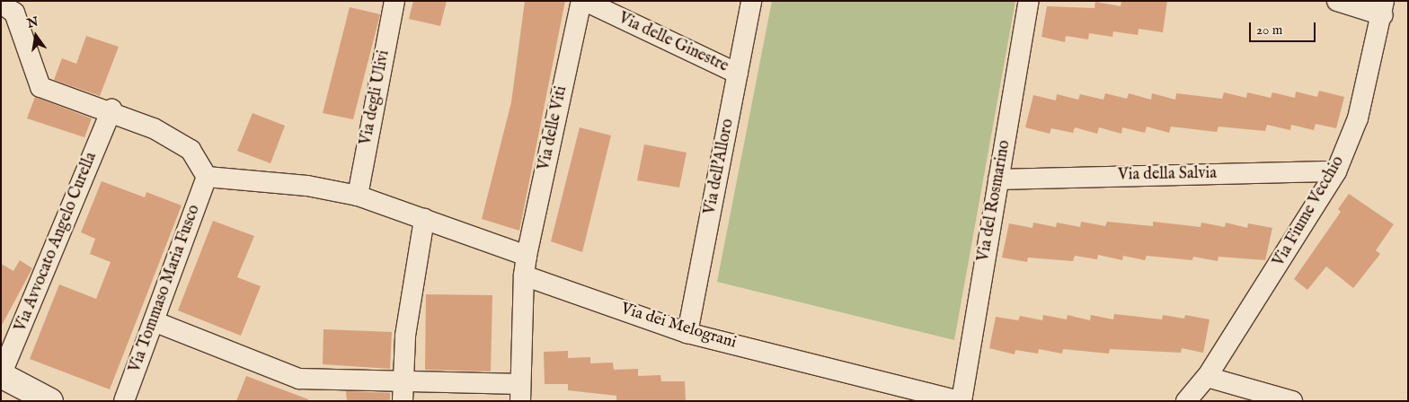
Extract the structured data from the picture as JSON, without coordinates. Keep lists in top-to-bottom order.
{
  "streets": {
    "street": [
      "Via delle Ginestre",
      "Via degli Ulivi",
      "Via delle Viti",
      "Via dell'Alloro",
      "Via della Salvia",
      "Via del Rosmarino",
      "Via Fiume Vecchio",
      "Via Avvocato Angelo Curella",
      "Via Tommaso Maria Fusco",
      "Via dei Melograni"
    ]
  },
  "crossings": [
    ["Via delle Ginestre", "Via dell'Alloro"],
    ["Via dell'Alloro", "Via dei Melograni"],
    ["Via della Salvia", "Via del Rosmarino"],
    ["Via della Salvia", "Via Fiume Vecchio"],
    ["Via del Rosmarino", "Via dei Melograni"]
  ],
  "scale_bar": "20 m",
  "north": "top"
}
